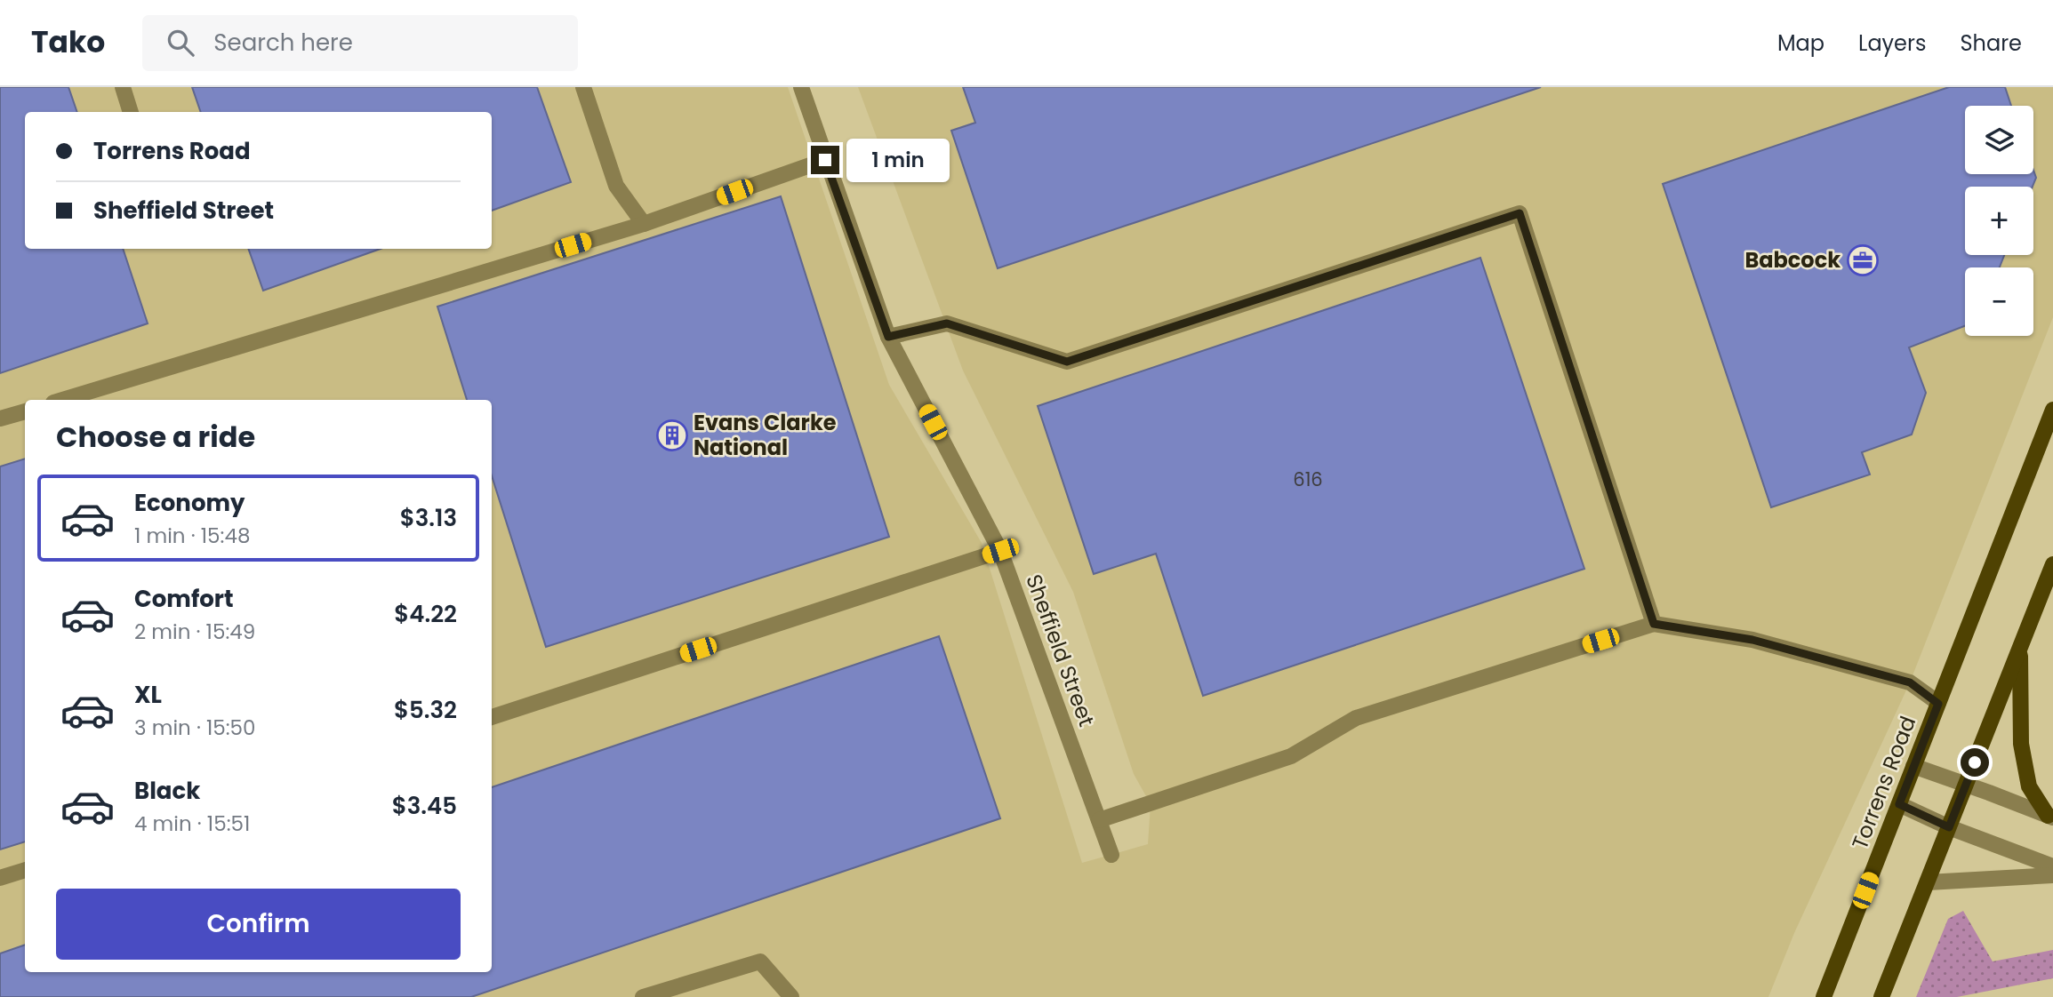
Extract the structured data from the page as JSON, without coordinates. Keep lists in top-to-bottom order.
{
  "streets": {
    "main road": ["Torrens Road"],
    "street": ["Sheffield Street"]
  },
  "places": {
    "office": ["Babcock"],
    "building": ["Evans Clarke National"]
  },
  "house_numbers": ["616"],
  "page": {
    "header": "Tako",
    "search": "Search here",
    "nav": ["Map", "Layers", "Share"],
    "map_buttons": ["+", "−"],
    "banner": ["Torrens Road", "Sheffield Street"],
    "bubble": "1 min",
    "heading": "Choose a ride",
    "list": [
      {
        "name": "Economy",
        "note": "1 min · 15:48",
        "value": "$3.13"
      },
      {
        "name": "Comfort",
        "note": "2 min · 15:49",
        "value": "$4.22"
      },
      {
        "name": "XL",
        "note": "3 min · 15:50",
        "value": "$5.32"
      },
      {
        "name": "Black",
        "note": "4 min · 15:51",
        "value": "$3.45"
      }
    ],
    "buttons": "Confirm"
  }
}
